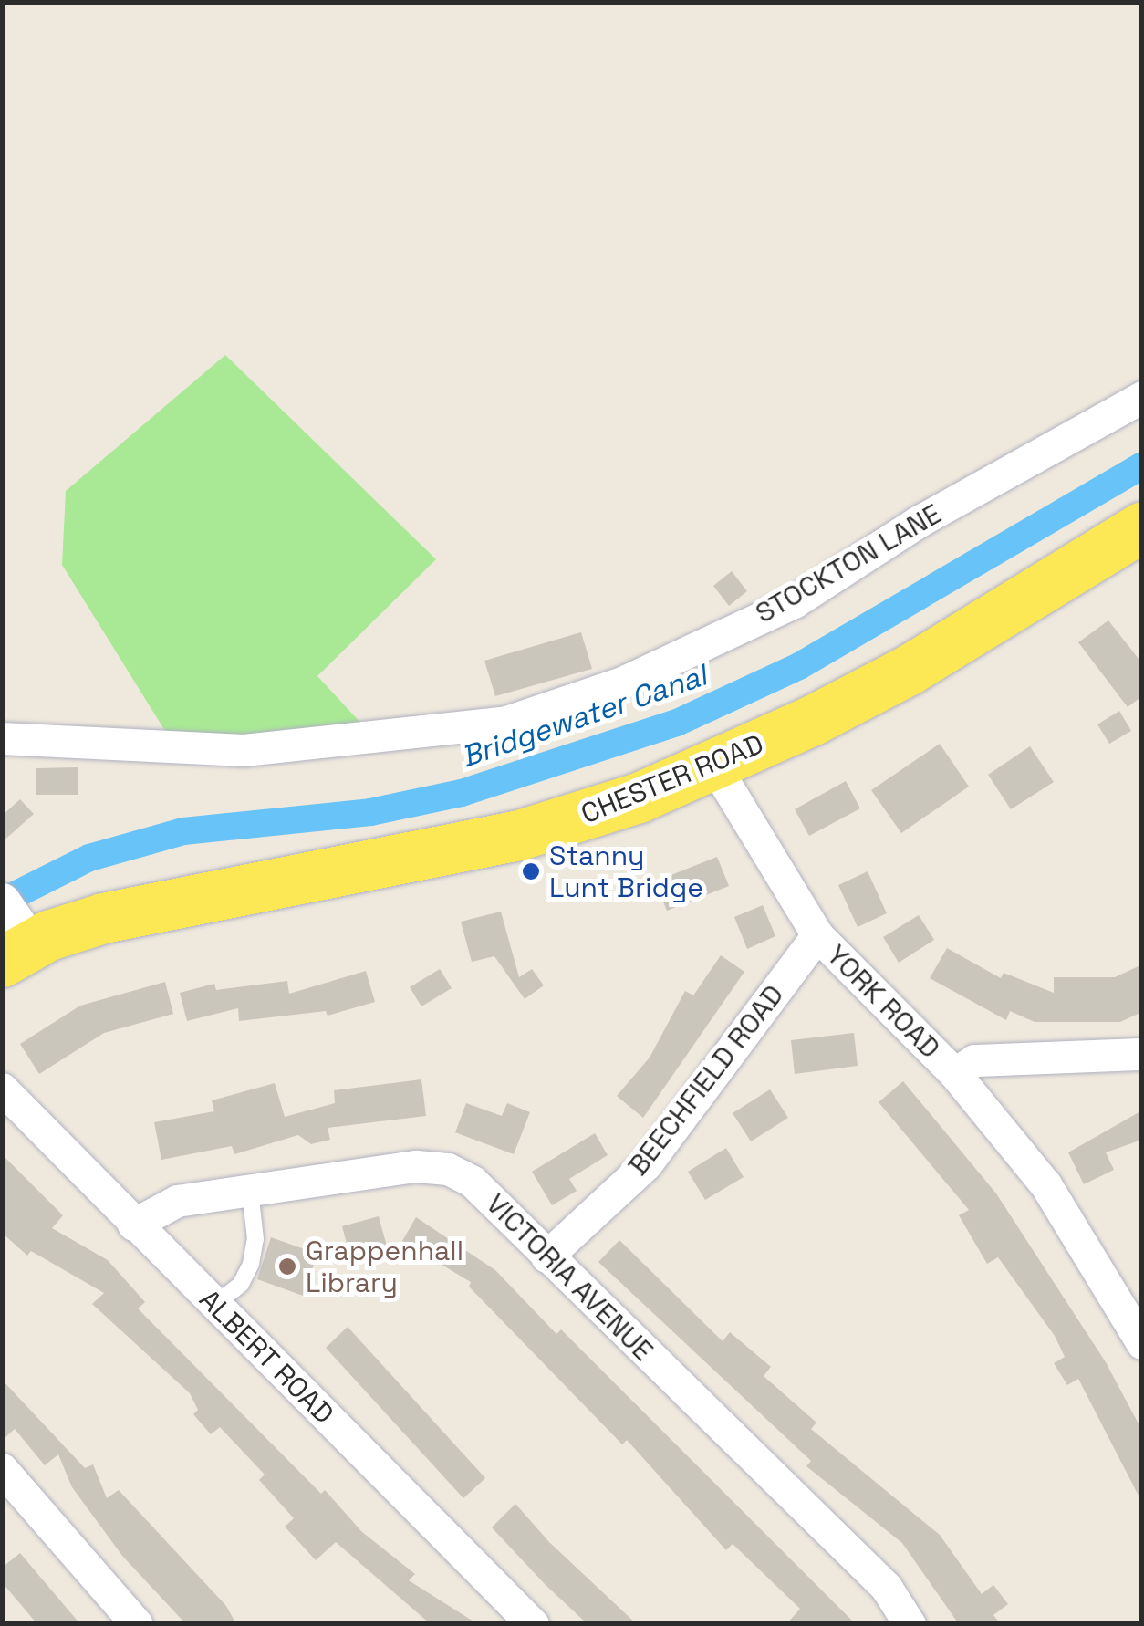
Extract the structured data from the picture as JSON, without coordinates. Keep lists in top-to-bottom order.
{
  "streets": {
    "main road": ["CHESTER ROAD"],
    "street": [
      "STOCKTON LANE",
      "YORK ROAD",
      "BEECHFIELD ROAD",
      "VICTORIA AVENUE",
      "ALBERT ROAD"
    ]
  },
  "crossings": [
    ["CHESTER ROAD", "YORK ROAD"],
    ["YORK ROAD", "BEECHFIELD ROAD"],
    ["BEECHFIELD ROAD", "VICTORIA AVENUE"],
    ["VICTORIA AVENUE", "ALBERT ROAD"]
  ],
  "water": ["Bridgewater Canal"],
  "places": ["Stanny Lunt Bridge", "Grappenhall Library"]
}
